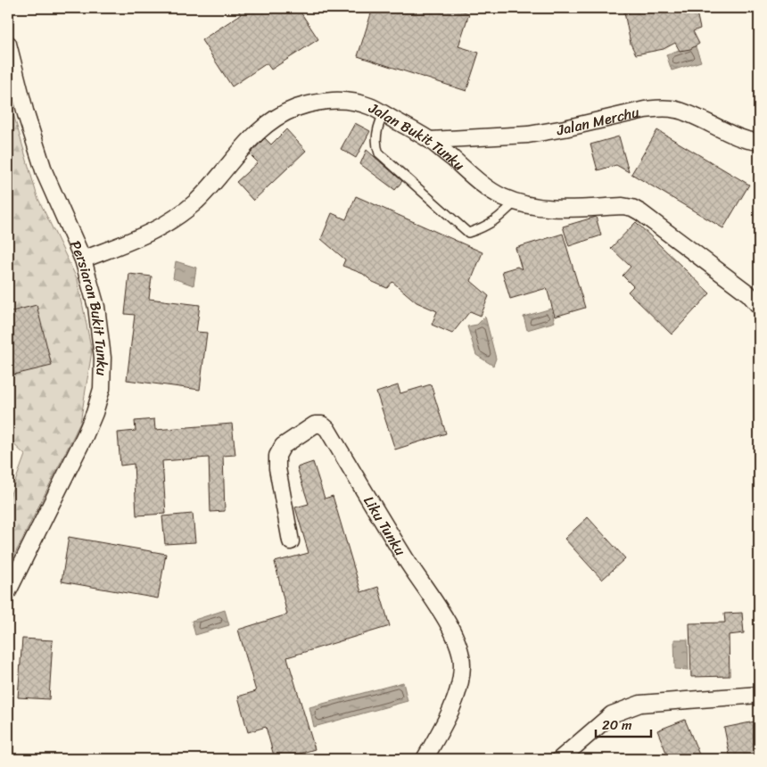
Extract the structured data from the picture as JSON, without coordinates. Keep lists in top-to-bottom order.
{
  "streets": {
    "street": [
      "Jalan Merchu",
      "Jalan Bukit Tunku",
      "Persiaran Bukit Tunku",
      "Liku Tunku"
    ]
  },
  "crossings": [
    ["Jalan Merchu", "Jalan Bukit Tunku"],
    ["Jalan Bukit Tunku", "Persiaran Bukit Tunku"]
  ],
  "scale_bar": "20 m"
}
